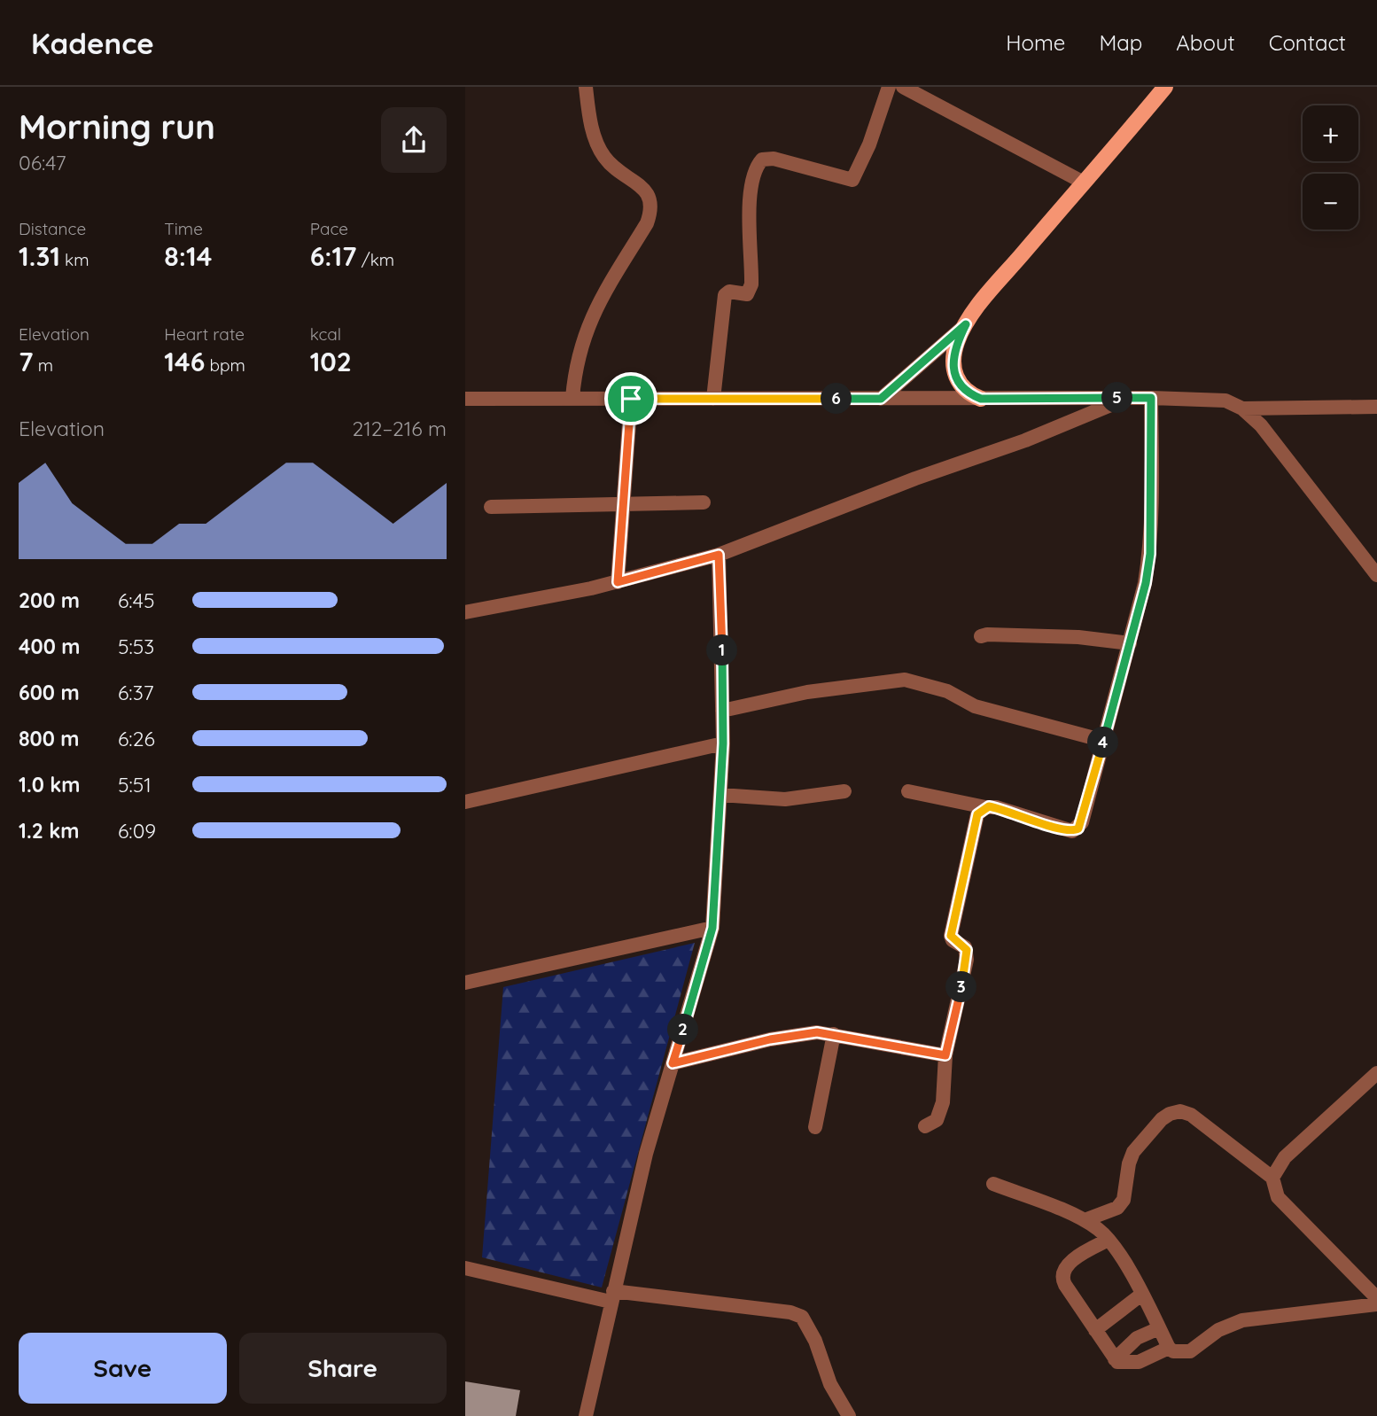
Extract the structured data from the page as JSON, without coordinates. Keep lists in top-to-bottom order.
{
  "page": {
    "header": "Kadence",
    "nav": [
      "Home",
      "Map",
      "About",
      "Contact"
    ],
    "heading": ["Morning run", "06:47"],
    "map_buttons": ["+", "−"],
    "stats": [
      ["Distance", "1.31 km"],
      ["Time", "8:14"],
      ["Pace", "6:17 /km"],
      ["Elevation", "7 m"],
      ["Heart rate", "146 bpm"],
      ["kcal", "102"]
    ],
    "pins": [
      "5",
      "6",
      "1",
      "4",
      "3",
      "2"
    ],
    "chart": ["Elevation", "212–216 m"],
    "list": [
      {
        "name": "200 m",
        "note": "6:45"
      },
      {
        "name": "400 m",
        "note": "5:53"
      },
      {
        "name": "600 m",
        "note": "6:37"
      },
      {
        "name": "800 m",
        "note": "6:26"
      },
      {
        "name": "1.0 km",
        "note": "5:51"
      },
      {
        "name": "1.2 km",
        "note": "6:09"
      }
    ],
    "buttons": ["Save", "Share"]
  }
}
